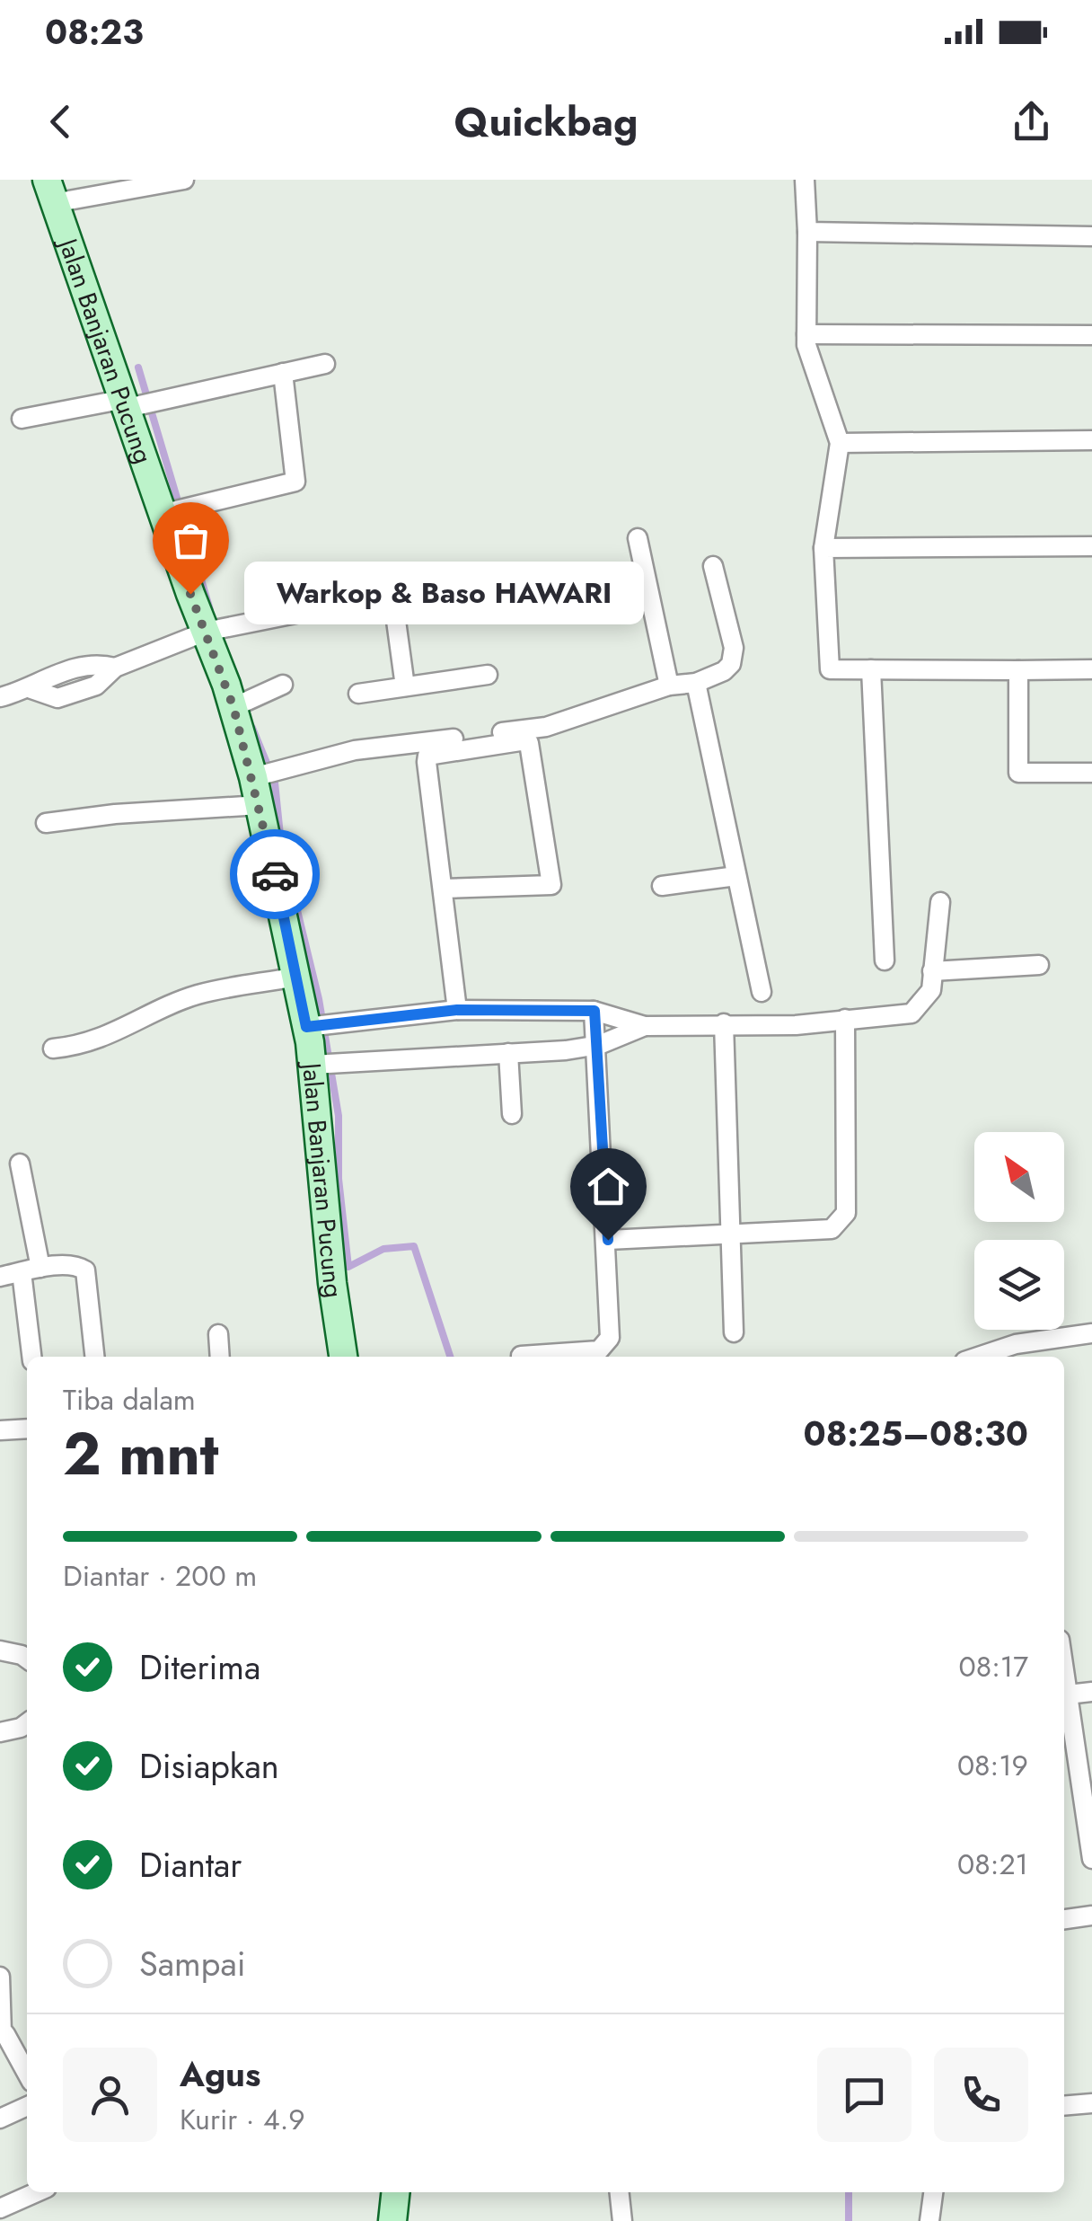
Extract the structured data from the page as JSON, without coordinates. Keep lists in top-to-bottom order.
{
  "streets": {
    "street": ["Jalan Banjaran Pucung"]
  },
  "places": ["Warkop & Baso HAWARI"],
  "north": "top left",
  "page": {
    "status": "08:23",
    "header": "Quickbag",
    "bubble": "Warkop & Baso HAWARI",
    "heading": ["2 mnt", "Tiba dalam", "08:25–08:30"],
    "panel": ["Agus", "Kurir · 4.9"],
    "bar": "Diantar · 200 m",
    "list": [
      ["Diterima", "08:17"],
      ["Disiapkan", "08:19"],
      ["Diantar", "08:21"],
      "Sampai"
    ]
  }
}
